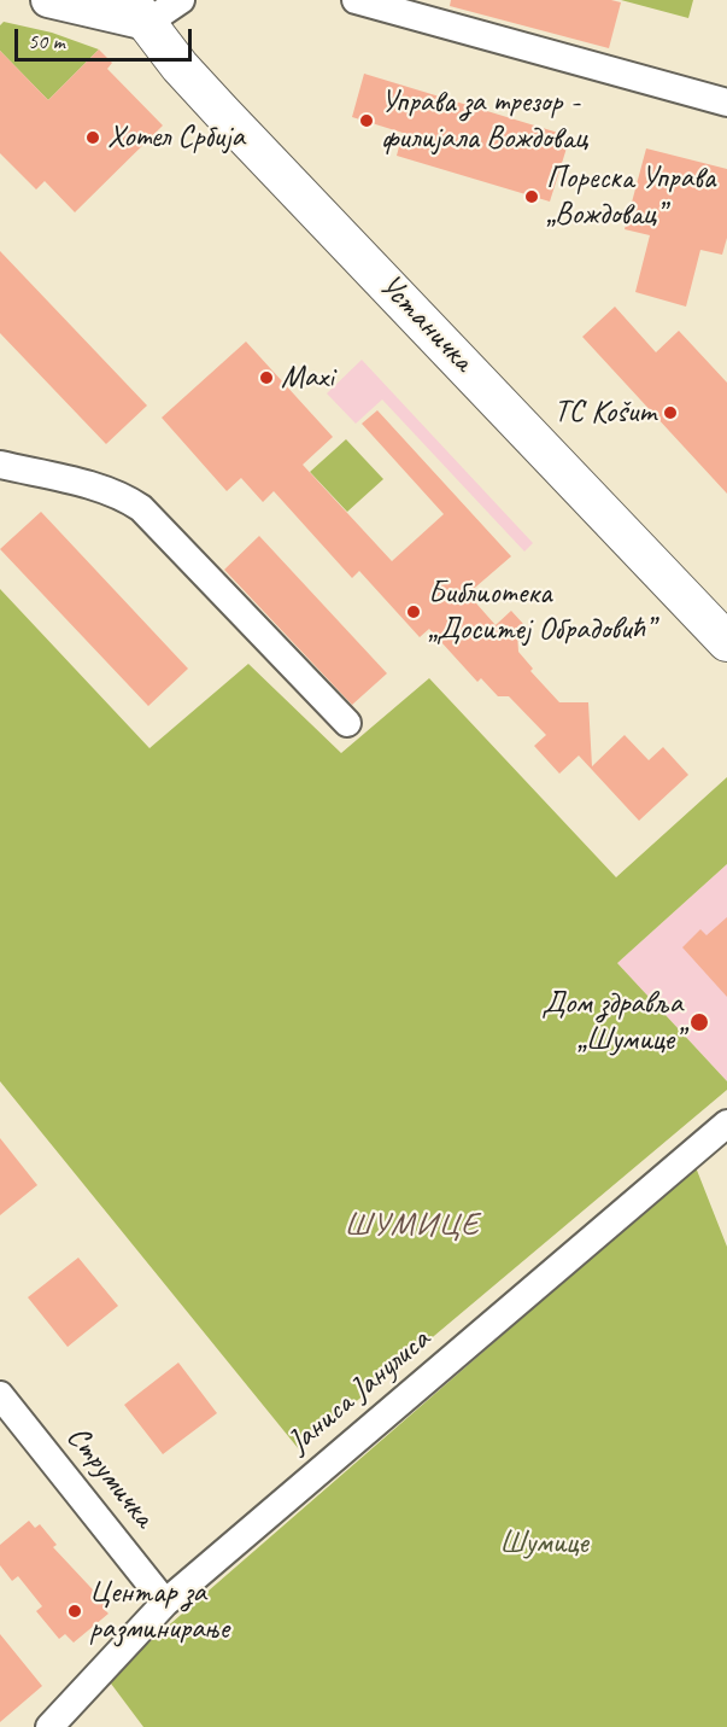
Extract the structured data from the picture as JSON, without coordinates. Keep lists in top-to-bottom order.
{
  "streets": {
    "main road": ["Устаничка"],
    "street": ["Јаниса Јанулиса", "Струмичка"]
  },
  "crossings": [
    ["Јаниса Јанулиса", "Струмичка"]
  ],
  "districts": ["ШУМИЦЕ"],
  "parks": ["Шумице"],
  "places": [
    "Управа за трезор - филијала Вождовац",
    "Хотел Србија",
    "Пореска Управа „Вождовац”",
    "Maxi",
    "TC Košum",
    "Библиотека „Доситеј Обрадовић”",
    "Дом здравља „Шумице”",
    "Центар за разминирање"
  ],
  "scale_bar": "50 m"
}
